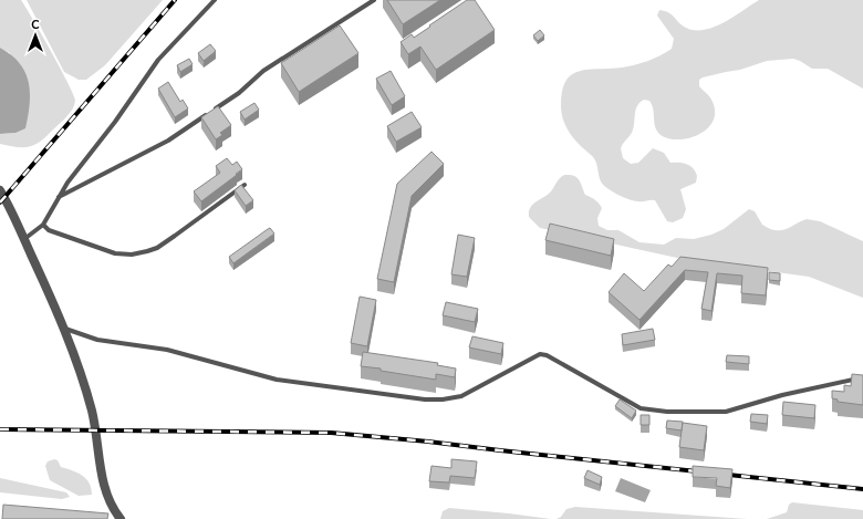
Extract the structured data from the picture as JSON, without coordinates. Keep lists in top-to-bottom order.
{
  "north": "top"
}
